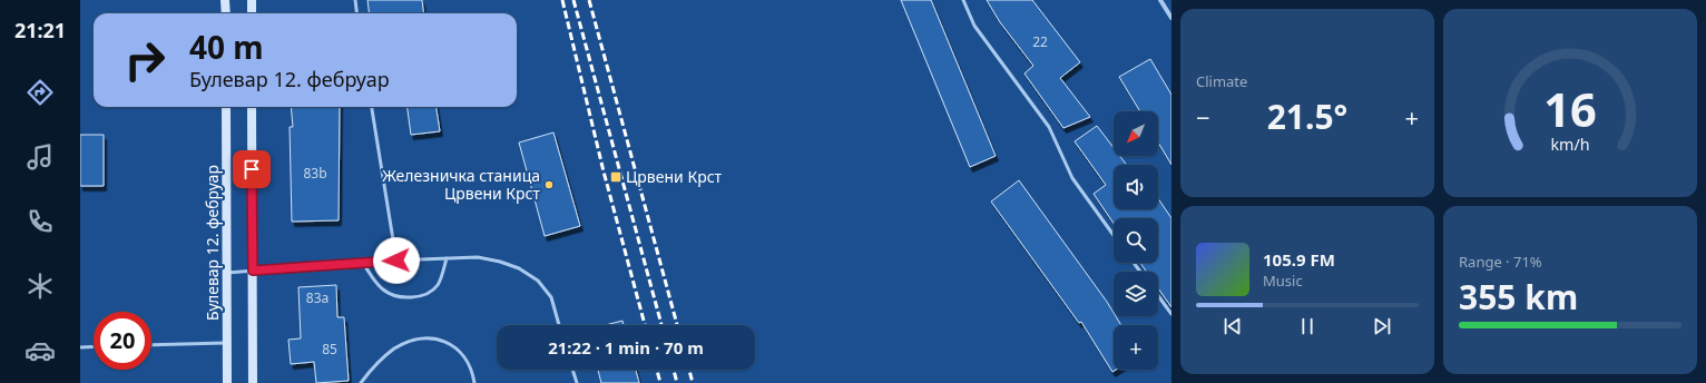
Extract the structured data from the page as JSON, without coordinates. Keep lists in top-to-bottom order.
{
  "streets": {
    "main road": ["Булевар 12. фебруар"]
  },
  "places": {
    "transit": ["Црвени Крст"],
    "other": ["Железничка станица Црвени Крст"]
  },
  "house_numbers": [
    "22",
    "83b",
    "83a",
    "85"
  ],
  "north": "bottom left",
  "page": {
    "tabs": "21:21",
    "tile": [
      "Climate",
      ["Range · 71%", "355 km"]
    ],
    "turn": ["40 m", "Булевар 12. фебруар"],
    "heat": ["−", "21.5°", "+"],
    "map_buttons": "+",
    "song": ["105.9 FM", "Music"],
    "limit": "20",
    "trip": "21:22 · 1 min · 70 m",
    "gauge": ["16", "km/h"]
  }
}
